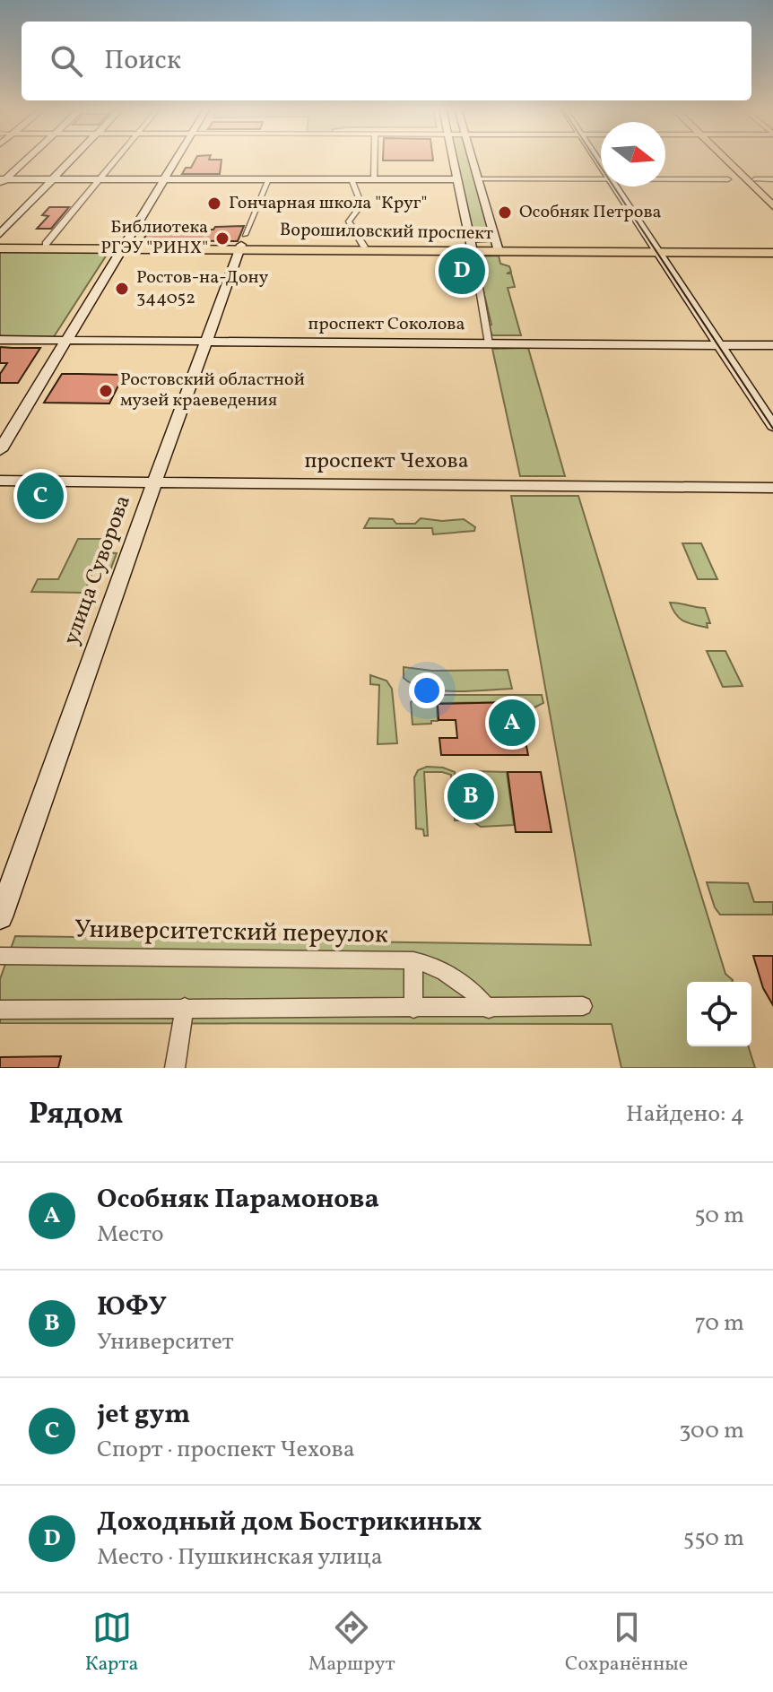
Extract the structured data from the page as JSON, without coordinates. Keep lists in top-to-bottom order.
{
  "streets": {
    "main road": ["Ворошиловский проспект"],
    "street": [
      "проспект Соколова",
      "проспект Чехова",
      "улица Суворова",
      "Университетский переулок"
    ]
  },
  "crossings": [
    ["Ворошиловский проспект", "улица Суворова"],
    ["проспект Соколова", "улица Суворова"],
    ["проспект Чехова", "улица Суворова"]
  ],
  "places": [
    "Гончарная школа \"Круг\"",
    "Особняк Петрова",
    "Библиотека РГЭУ \"РИНХ\"",
    "Ростов-на-Дону 344052",
    "Ростовский областной музей краеведения"
  ],
  "north": "right",
  "page": {
    "search": "Поиск",
    "pins": [
      "D",
      "C",
      "A",
      "B"
    ],
    "heading": ["Рядом", "Найдено: 4"],
    "list": [
      {
        "mark": "A",
        "name": "Особняк Парамонова",
        "note": "Место",
        "value": "50 m"
      },
      {
        "mark": "B",
        "name": "ЮФУ",
        "note": "Университет",
        "value": "70 m"
      },
      {
        "mark": "C",
        "name": "jet gym",
        "note": "Спорт · проспект Чехова",
        "value": "300 m"
      },
      {
        "mark": "D",
        "name": "Доходный дом Бострикиных",
        "note": "Место · Пушкинская улица",
        "value": "550 m"
      }
    ],
    "nav": ["Карта", "Маршрут", "Сохранённые"]
  }
}
